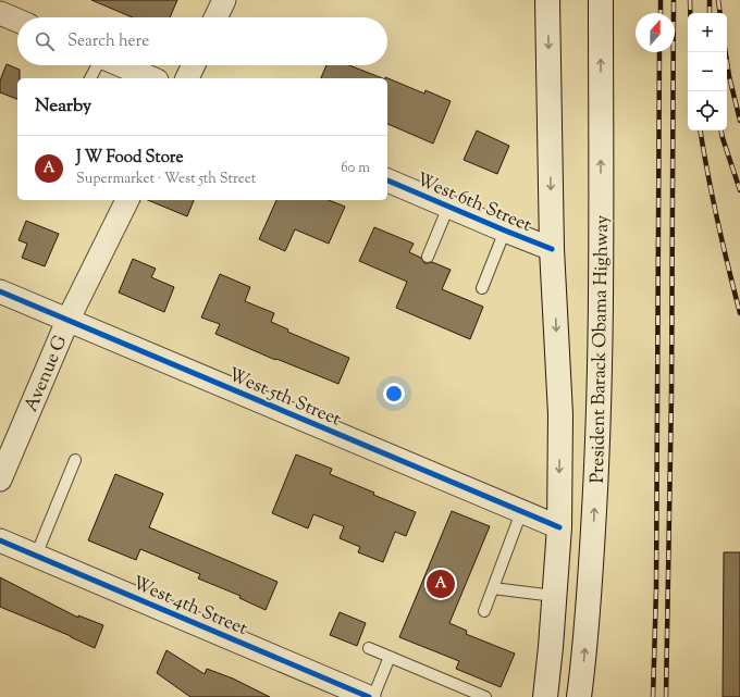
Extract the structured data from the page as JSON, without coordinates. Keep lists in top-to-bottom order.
{
  "streets": {
    "main road": ["President Barack Obama Highway"],
    "street": [
      "West 6th Street",
      "Avenue G",
      "West 5th Street",
      "West 4th Street"
    ]
  },
  "crossings": [
    ["West 6th Street", "President Barack Obama Highway"],
    ["President Barack Obama Highway", "West 5th Street"],
    ["Avenue G", "West 5th Street"]
  ],
  "north": "top",
  "page": {
    "map_buttons": ["+", "−"],
    "search": "Search here",
    "heading": "Nearby",
    "list": [
      {
        "mark": "A",
        "name": "J W Food Store",
        "note": "Supermarket · West 5th Street",
        "value": "60 m"
      }
    ],
    "pins": "A"
  }
}
